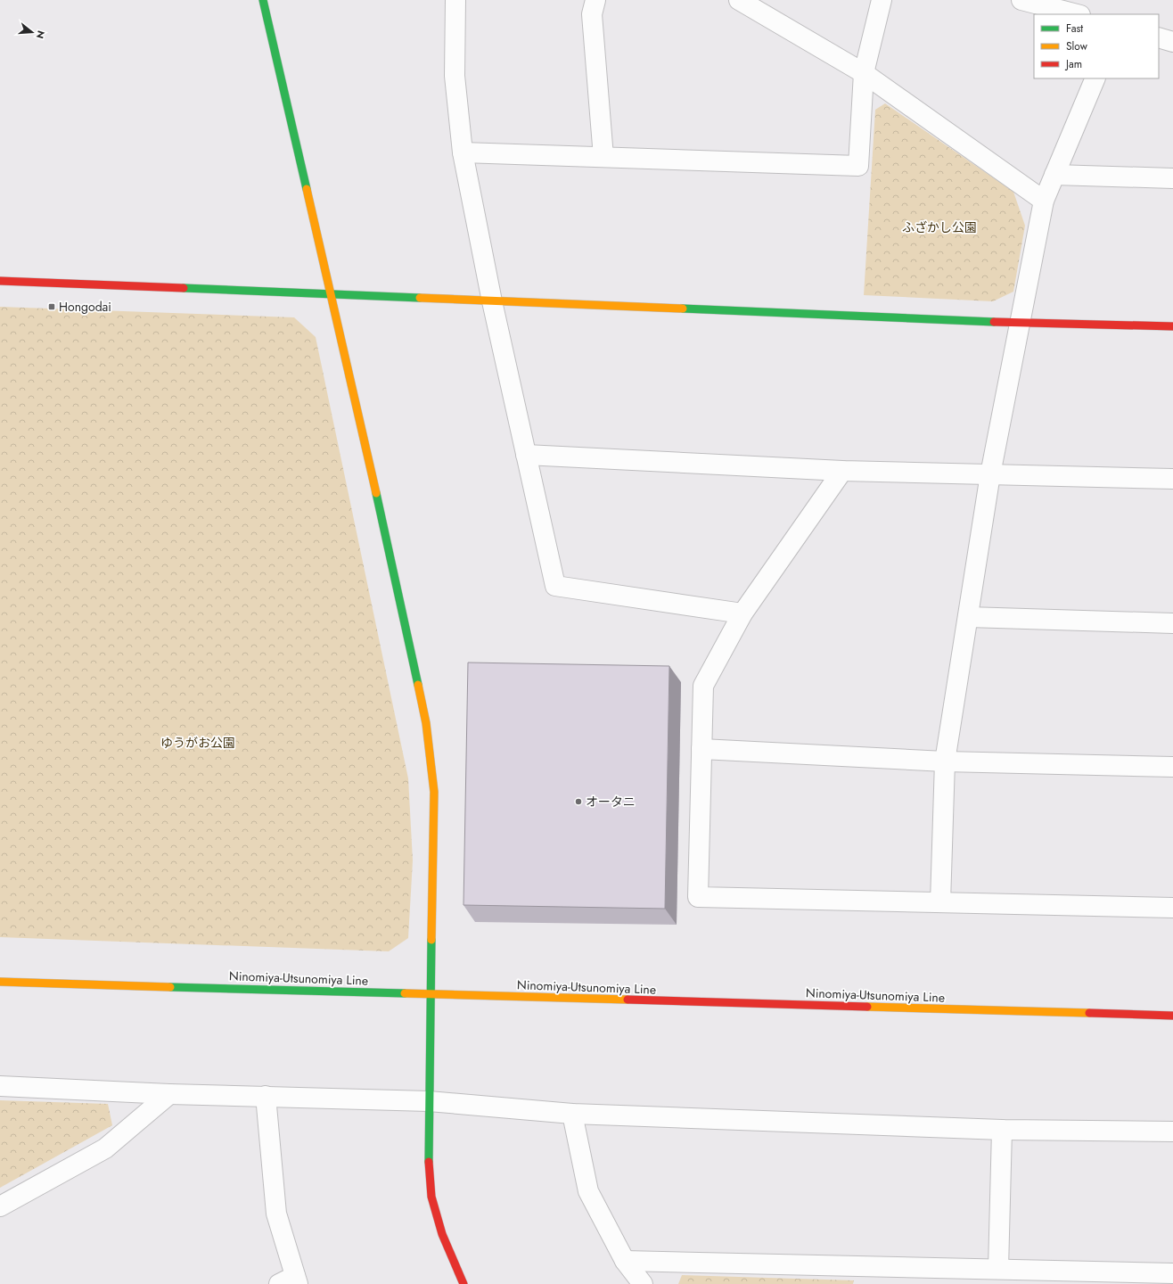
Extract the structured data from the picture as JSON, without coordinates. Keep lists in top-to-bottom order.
{
  "streets": {
    "street": ["Ninomiya-Utsunomiya Line"]
  },
  "parks": ["ふざかし公園", "ゆうがお公園"],
  "places": {
    "transit": ["Hongodai"],
    "other": ["オータニ"]
  },
  "legend": ["Fast", "Slow", "Jam"],
  "north": "right"
}
